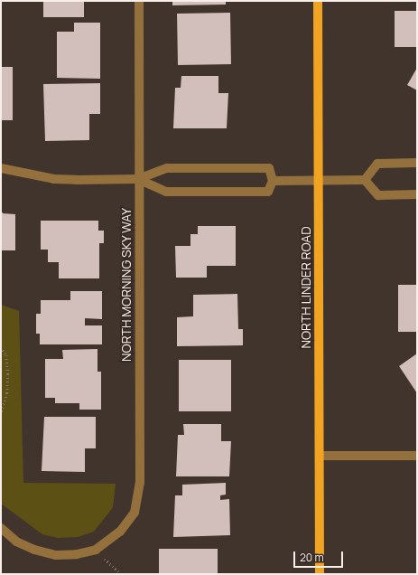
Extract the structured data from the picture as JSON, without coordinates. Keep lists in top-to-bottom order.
{
  "streets": {
    "main road": ["NORTH LINDER ROAD"],
    "street": ["NORTH MORNING SKY WAY"]
  },
  "scale_bar": "20 m"
}
